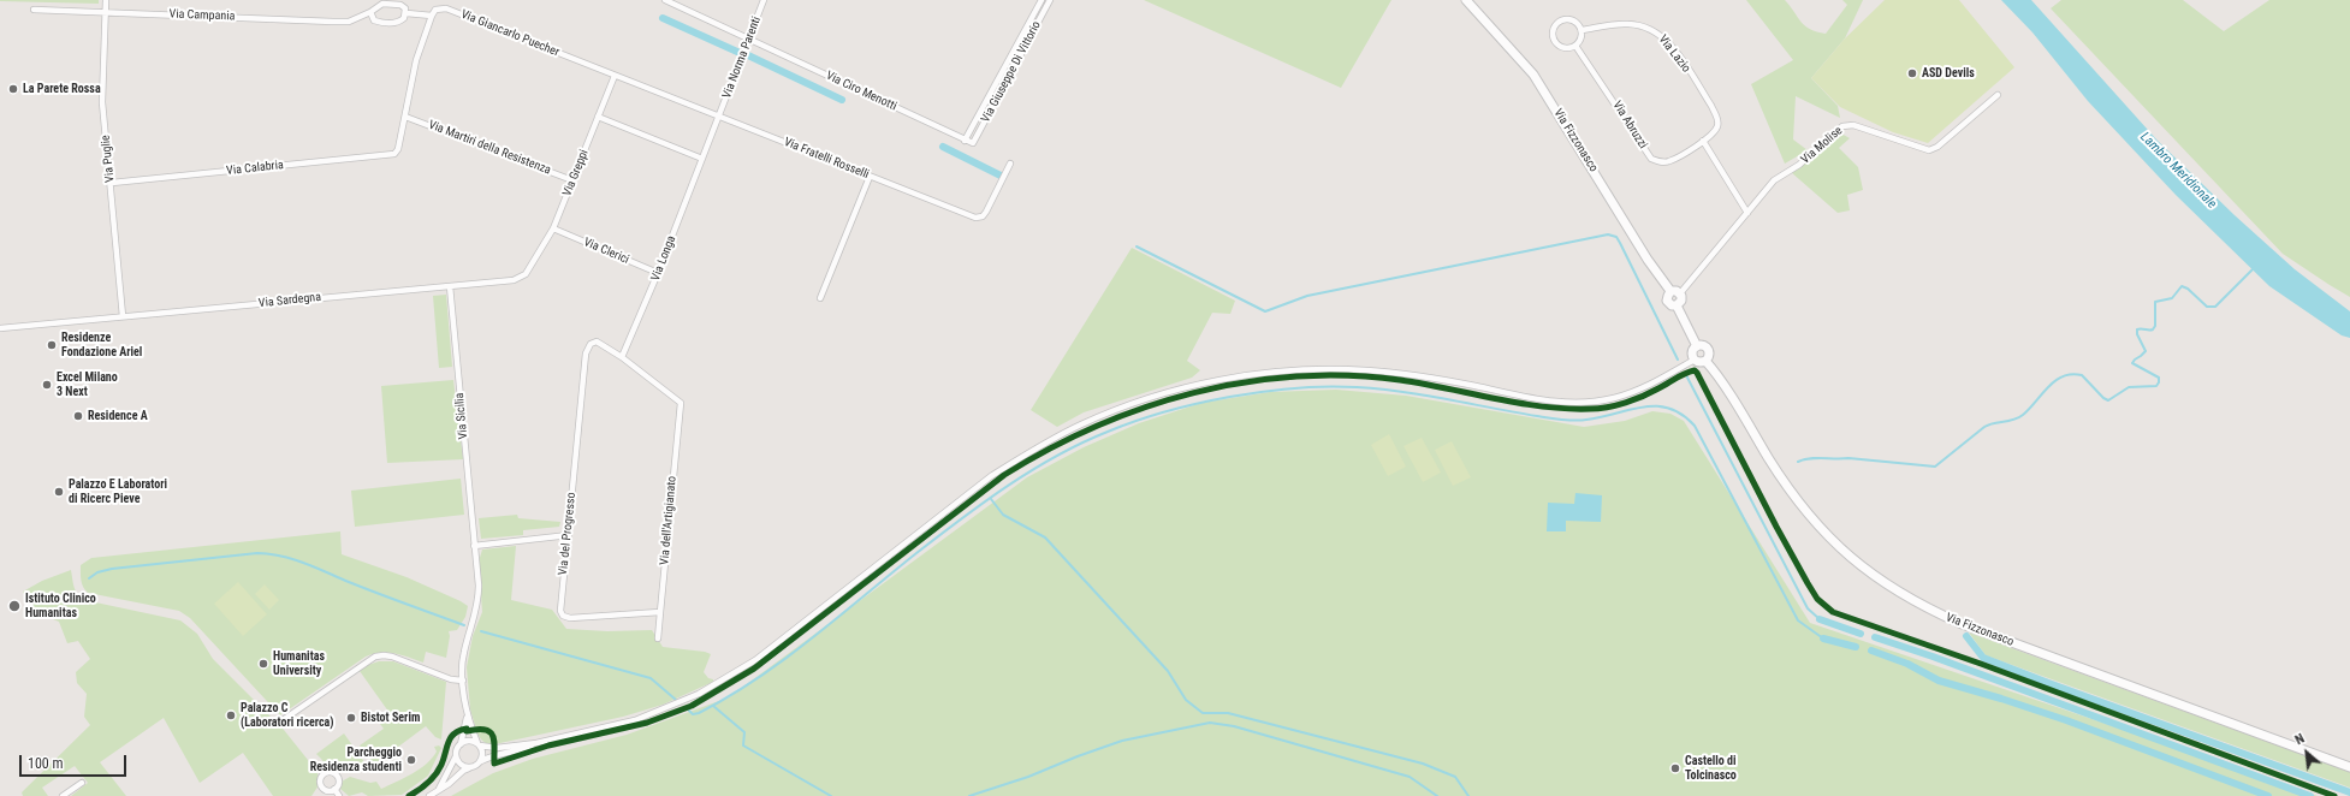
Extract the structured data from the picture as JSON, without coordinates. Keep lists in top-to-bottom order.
{
  "streets": {
    "main road": ["Via Fizzonasco"],
    "street": [
      "Via Campania",
      "Via Giancarlo Puecher",
      "Via Lazio",
      "Via Norma Parenti",
      "Via Giuseppe Di Vittorio",
      "Via Ciro Menotti",
      "Via Abruzzi",
      "Via Molise",
      "Via Martiri della Resistenza",
      "Via Puglie",
      "Via Fratelli Rosselli",
      "Via Calabria",
      "Via Greppi",
      "Via Clerici",
      "Via Longa",
      "Via Sardegna",
      "Via Sicilia",
      "Via dell'Artigianato",
      "Via del Progresso"
    ]
  },
  "crossings": [
    ["Via Campania", "Via Giancarlo Puecher"],
    ["Via Campania", "Via Puglie"],
    ["Via Giancarlo Puecher", "Via Fratelli Rosselli"],
    ["Via Giancarlo Puecher", "Via Greppi"],
    ["Via Lazio", "Via Abruzzi"],
    ["Via Norma Parenti", "Via Ciro Menotti"],
    ["Via Norma Parenti", "Via Fratelli Rosselli"],
    ["Via Norma Parenti", "Via Longa"],
    ["Via Giuseppe Di Vittorio", "Via Ciro Menotti"],
    ["Via Fizzonasco", "Via Molise"],
    ["Via Martiri della Resistenza", "Via Calabria"],
    ["Via Martiri della Resistenza", "Via Greppi"],
    ["Via Puglie", "Via Calabria"],
    ["Via Puglie", "Via Sardegna"],
    ["Via Fratelli Rosselli", "Via Greppi"],
    ["Via Greppi", "Via Clerici"],
    ["Via Greppi", "Via Sardegna"],
    ["Via Clerici", "Via Longa"],
    ["Via Clerici", "Via Sardegna"],
    ["Via Longa", "Via dell'Artigianato"],
    ["Via Longa", "Via del Progresso"],
    ["Via Sardegna", "Via Sicilia"],
    ["Via dell'Artigianato", "Via del Progresso"]
  ],
  "water": ["Lambro Meridionale"],
  "places": [
    "ASD Devils",
    "La Parete Rossa",
    "Residenze Fondazione Ariel",
    "Excel Milano 3 Next",
    "Residence A",
    "Palazzo E Laboratori di Ricerc Pieve",
    "Istituto Clinico Humanitas",
    "Humanitas University",
    "Palazzo C (Laboratori ricerca)",
    "Bistot Serim",
    "Parcheggio Residenza studenti",
    "Castello di Tolcinasco"
  ],
  "scale_bar": "100 m",
  "north": "top left"
}
